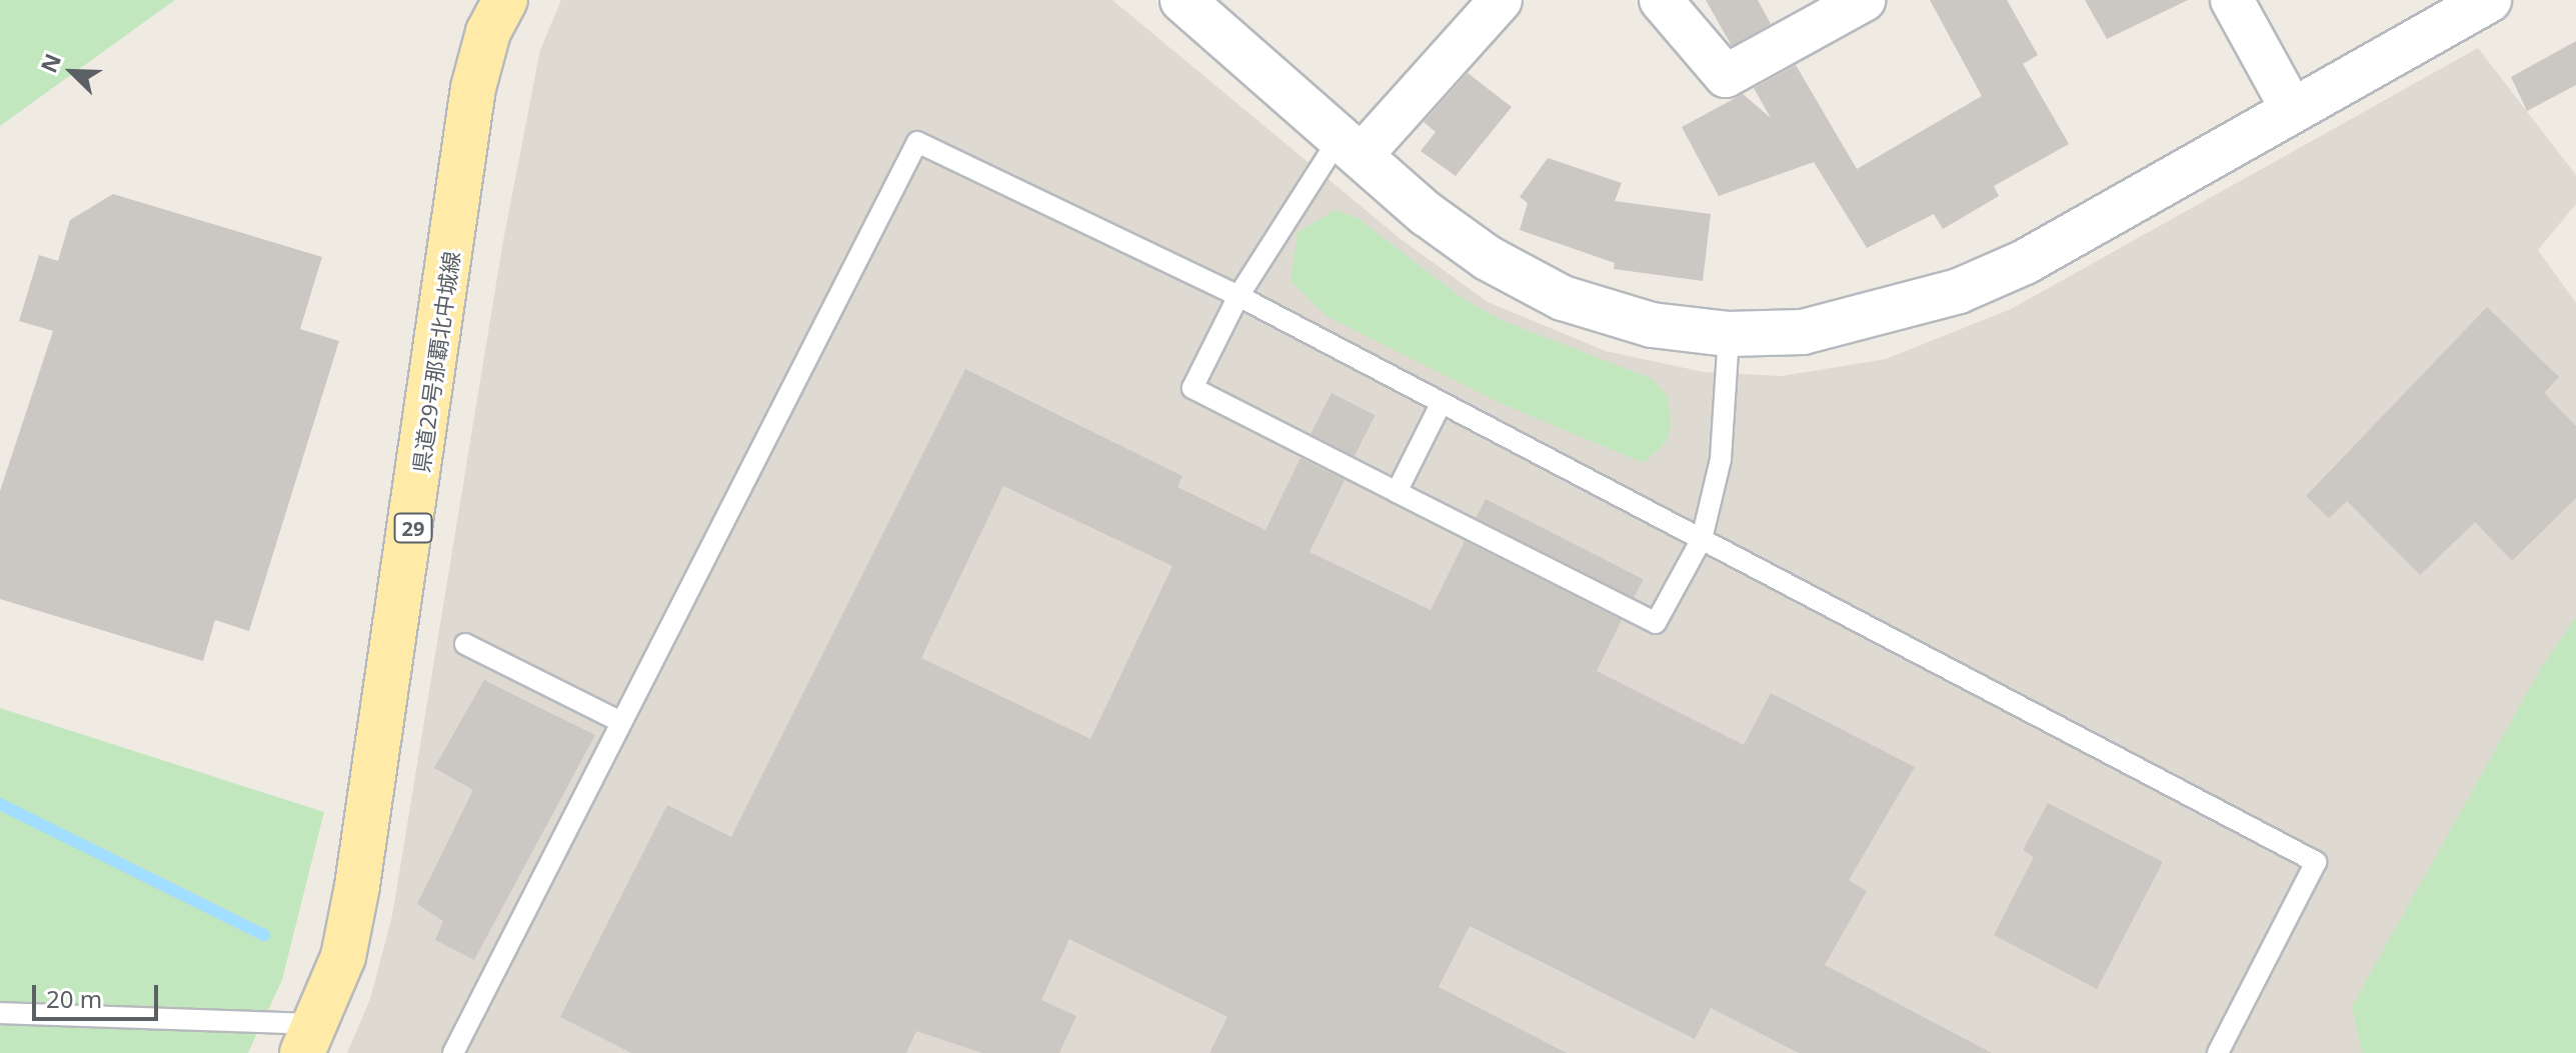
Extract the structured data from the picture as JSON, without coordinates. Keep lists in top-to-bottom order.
{
  "streets": {
    "main road": ["県道29号那覇北中城線", "29"]
  },
  "scale_bar": "20 m",
  "north": "top left"
}
